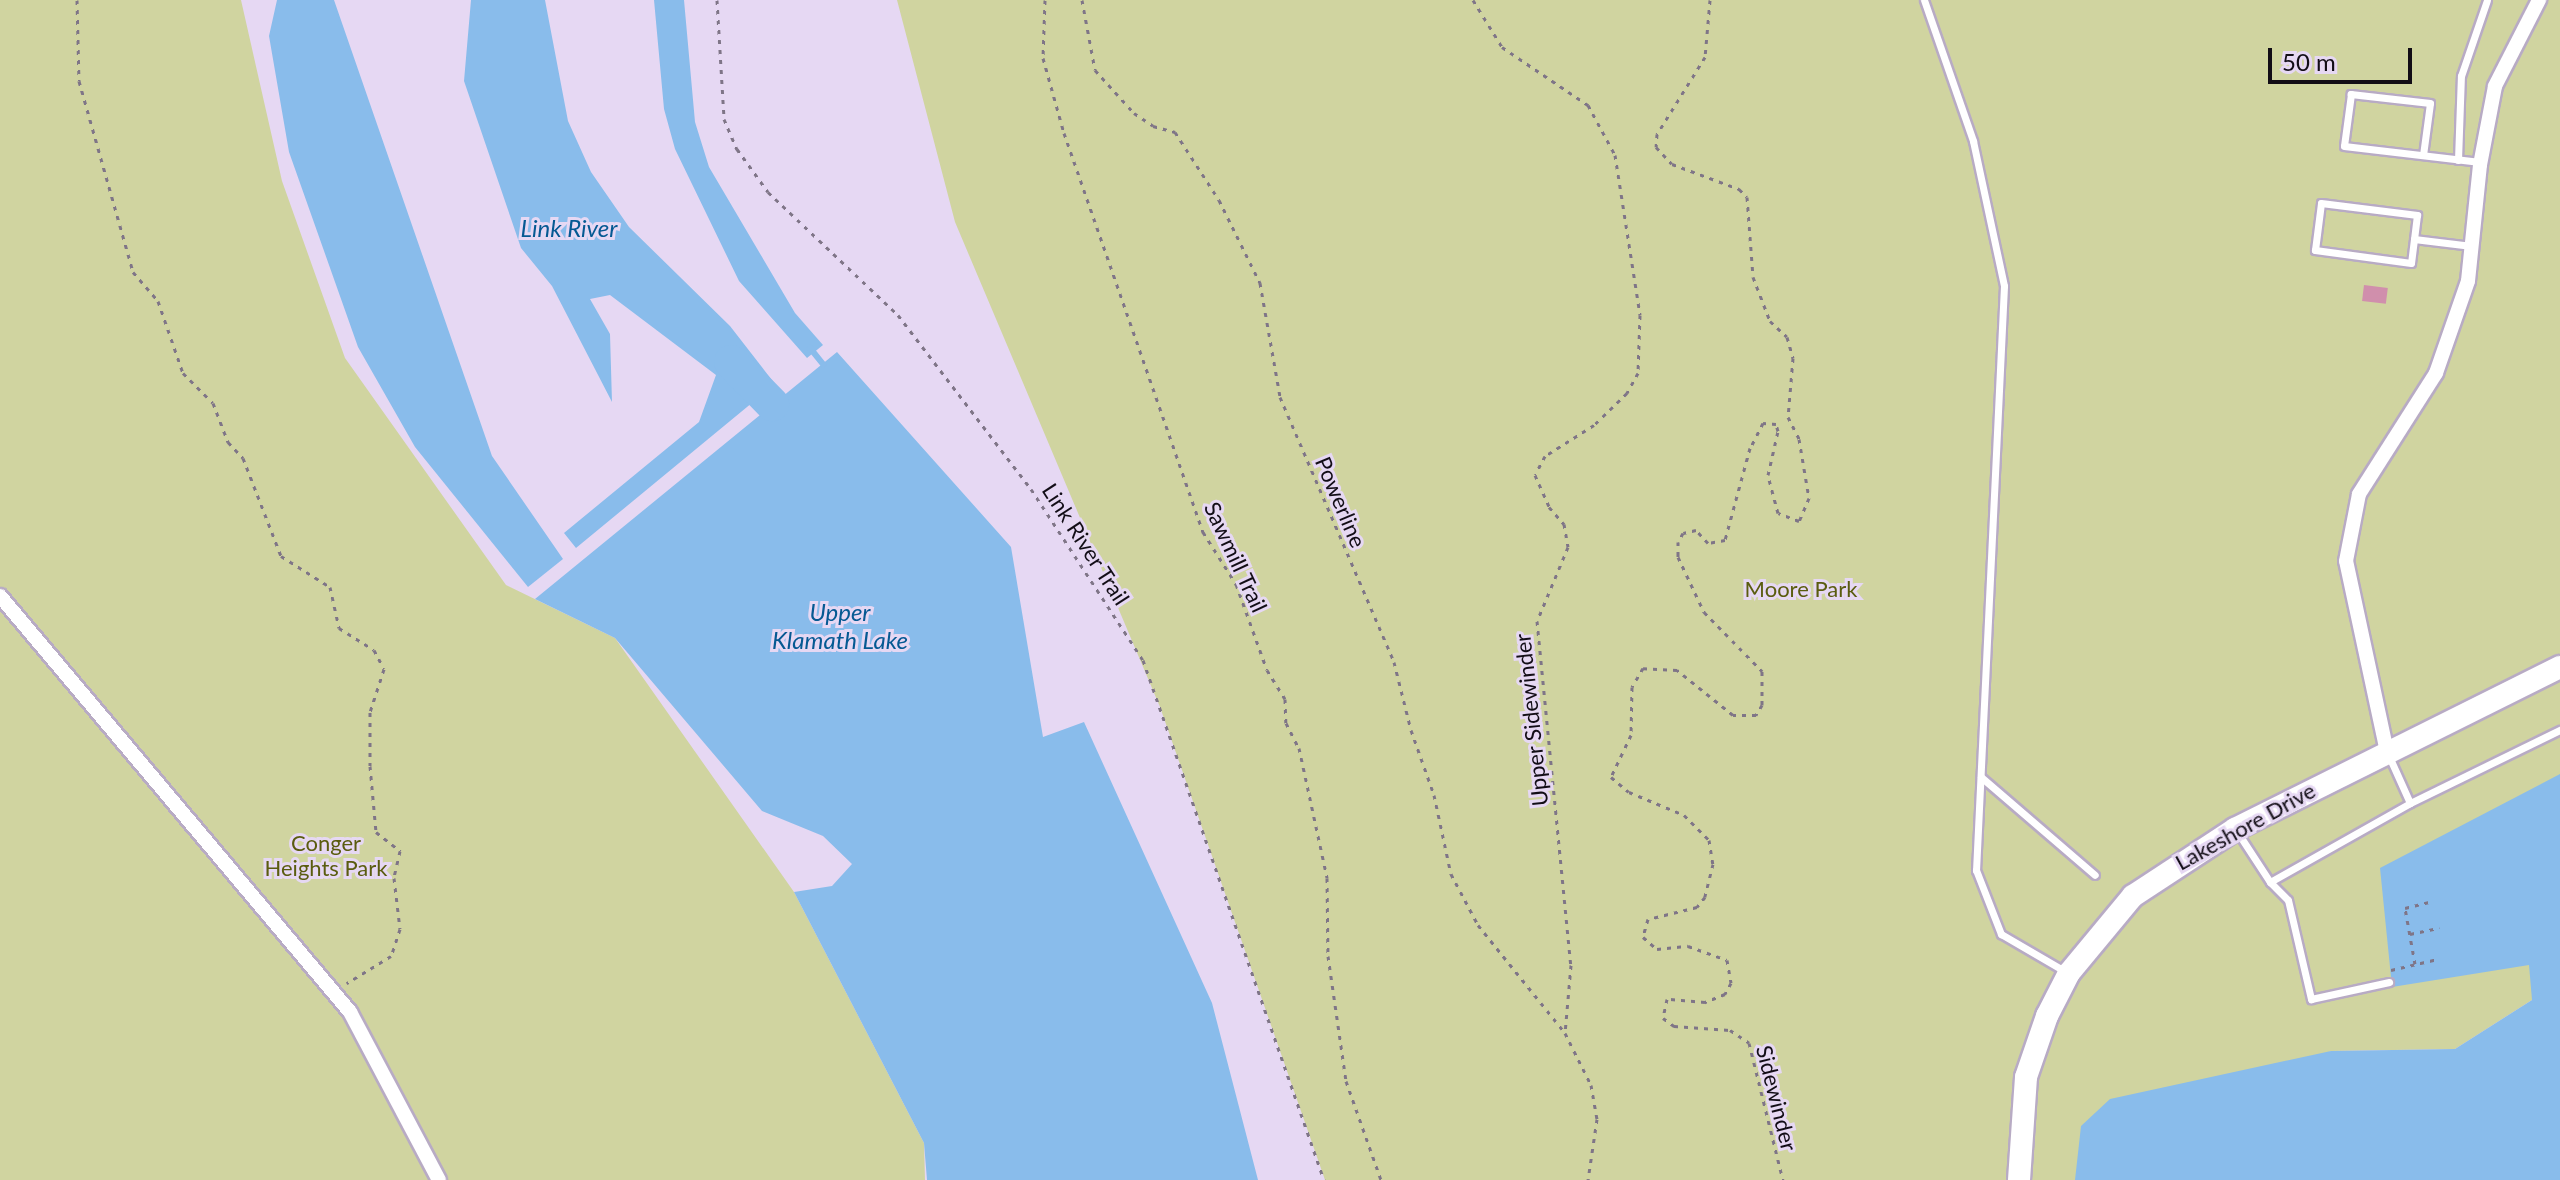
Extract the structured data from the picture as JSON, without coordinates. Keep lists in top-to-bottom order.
{
  "streets": {
    "main road": ["Lakeshore Drive"],
    "path": [
      "Powerline",
      "Link River Trail",
      "Sawmill Trail",
      "Upper Sidewinder",
      "Sidewinder"
    ]
  },
  "crossings": [
    ["Powerline", "Upper Sidewinder"]
  ],
  "water": ["Link River", "Upper Klamath Lake"],
  "parks": ["Moore Park", "Conger Heights Park"],
  "scale_bar": "50 m"
}
